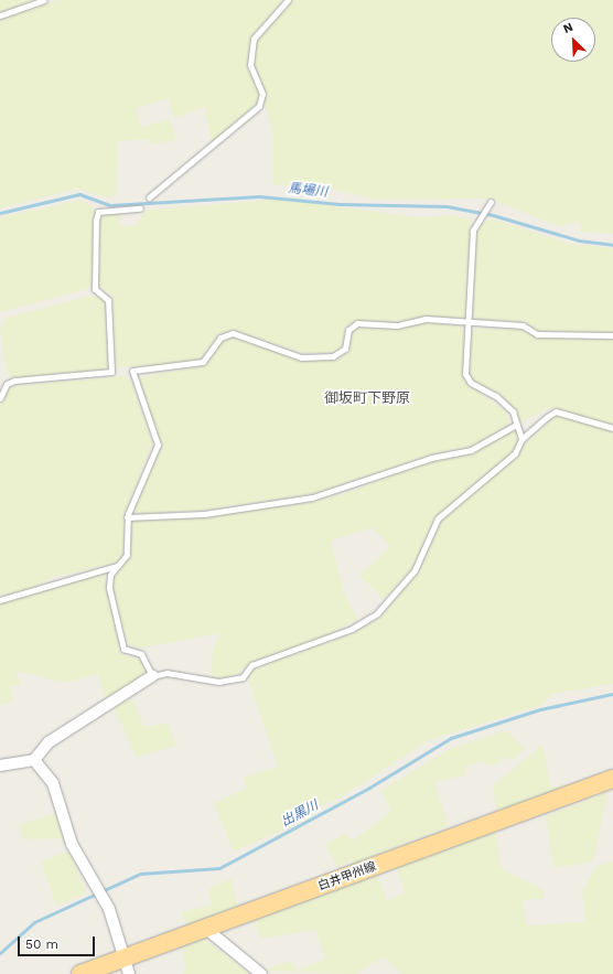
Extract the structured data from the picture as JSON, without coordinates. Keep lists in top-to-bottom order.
{
  "streets": {
    "main road": ["白井甲州線"]
  },
  "districts": ["御坂町下野原"],
  "water": ["馬場川", "出黒川"],
  "scale_bar": "50 m",
  "north": "top left"
}
